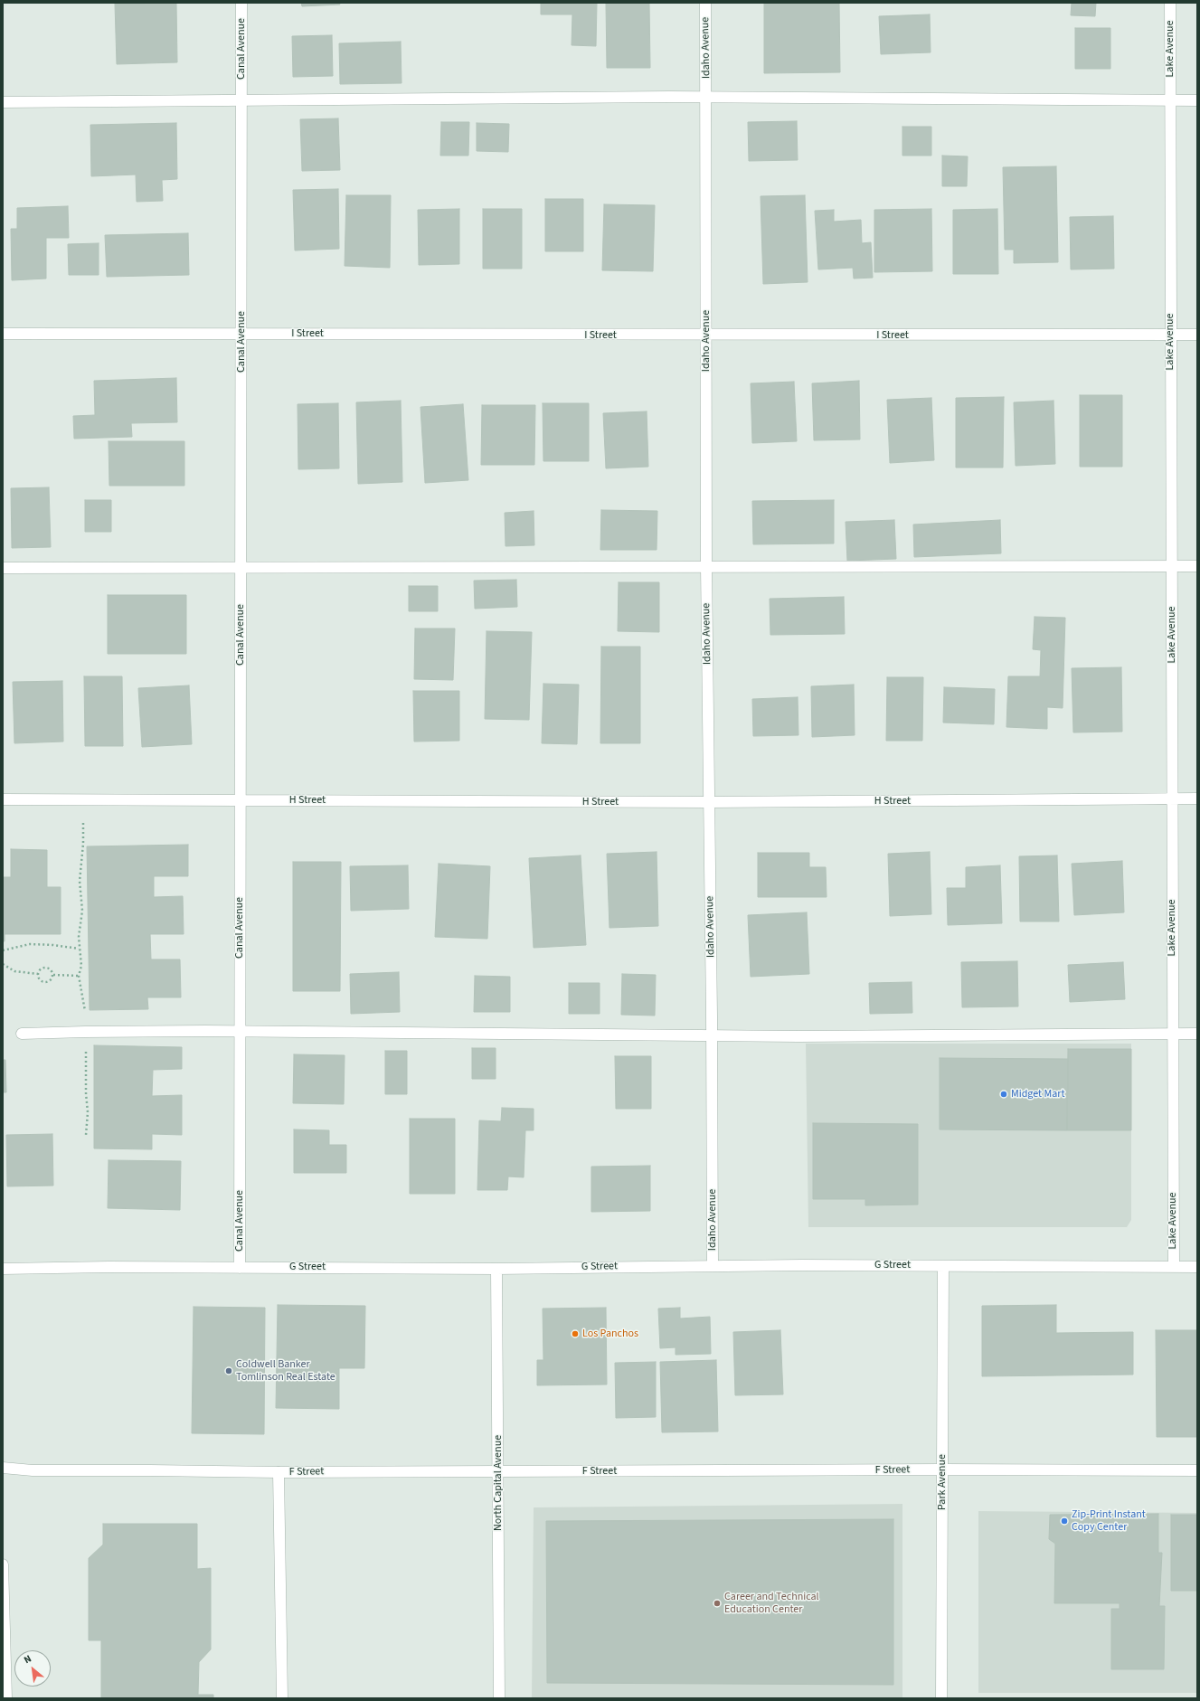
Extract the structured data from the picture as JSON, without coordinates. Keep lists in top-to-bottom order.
{
  "streets": {
    "street": [
      "Idaho Avenue",
      "Canal Avenue",
      "Lake Avenue",
      "I Street",
      "H Street",
      "G Street",
      "F Street",
      "Park Avenue",
      "North Capital Avenue"
    ]
  },
  "crossings": [
    ["Idaho Avenue", "I Street"],
    ["Idaho Avenue", "H Street"],
    ["Idaho Avenue", "G Street"],
    ["Canal Avenue", "I Street"],
    ["Canal Avenue", "H Street"],
    ["Canal Avenue", "G Street"],
    ["Lake Avenue", "I Street"],
    ["Lake Avenue", "H Street"],
    ["Lake Avenue", "G Street"],
    ["G Street", "Park Avenue"],
    ["G Street", "North Capital Avenue"],
    ["F Street", "Park Avenue"],
    ["F Street", "North Capital Avenue"]
  ],
  "places": [
    "Midget Mart",
    "Los Panchos",
    "Coldwell Banker Tomlinson Real Estate",
    "Zip-Print Instant Copy Center",
    "Career and Technical Education Center"
  ],
  "north": "top left"
}
